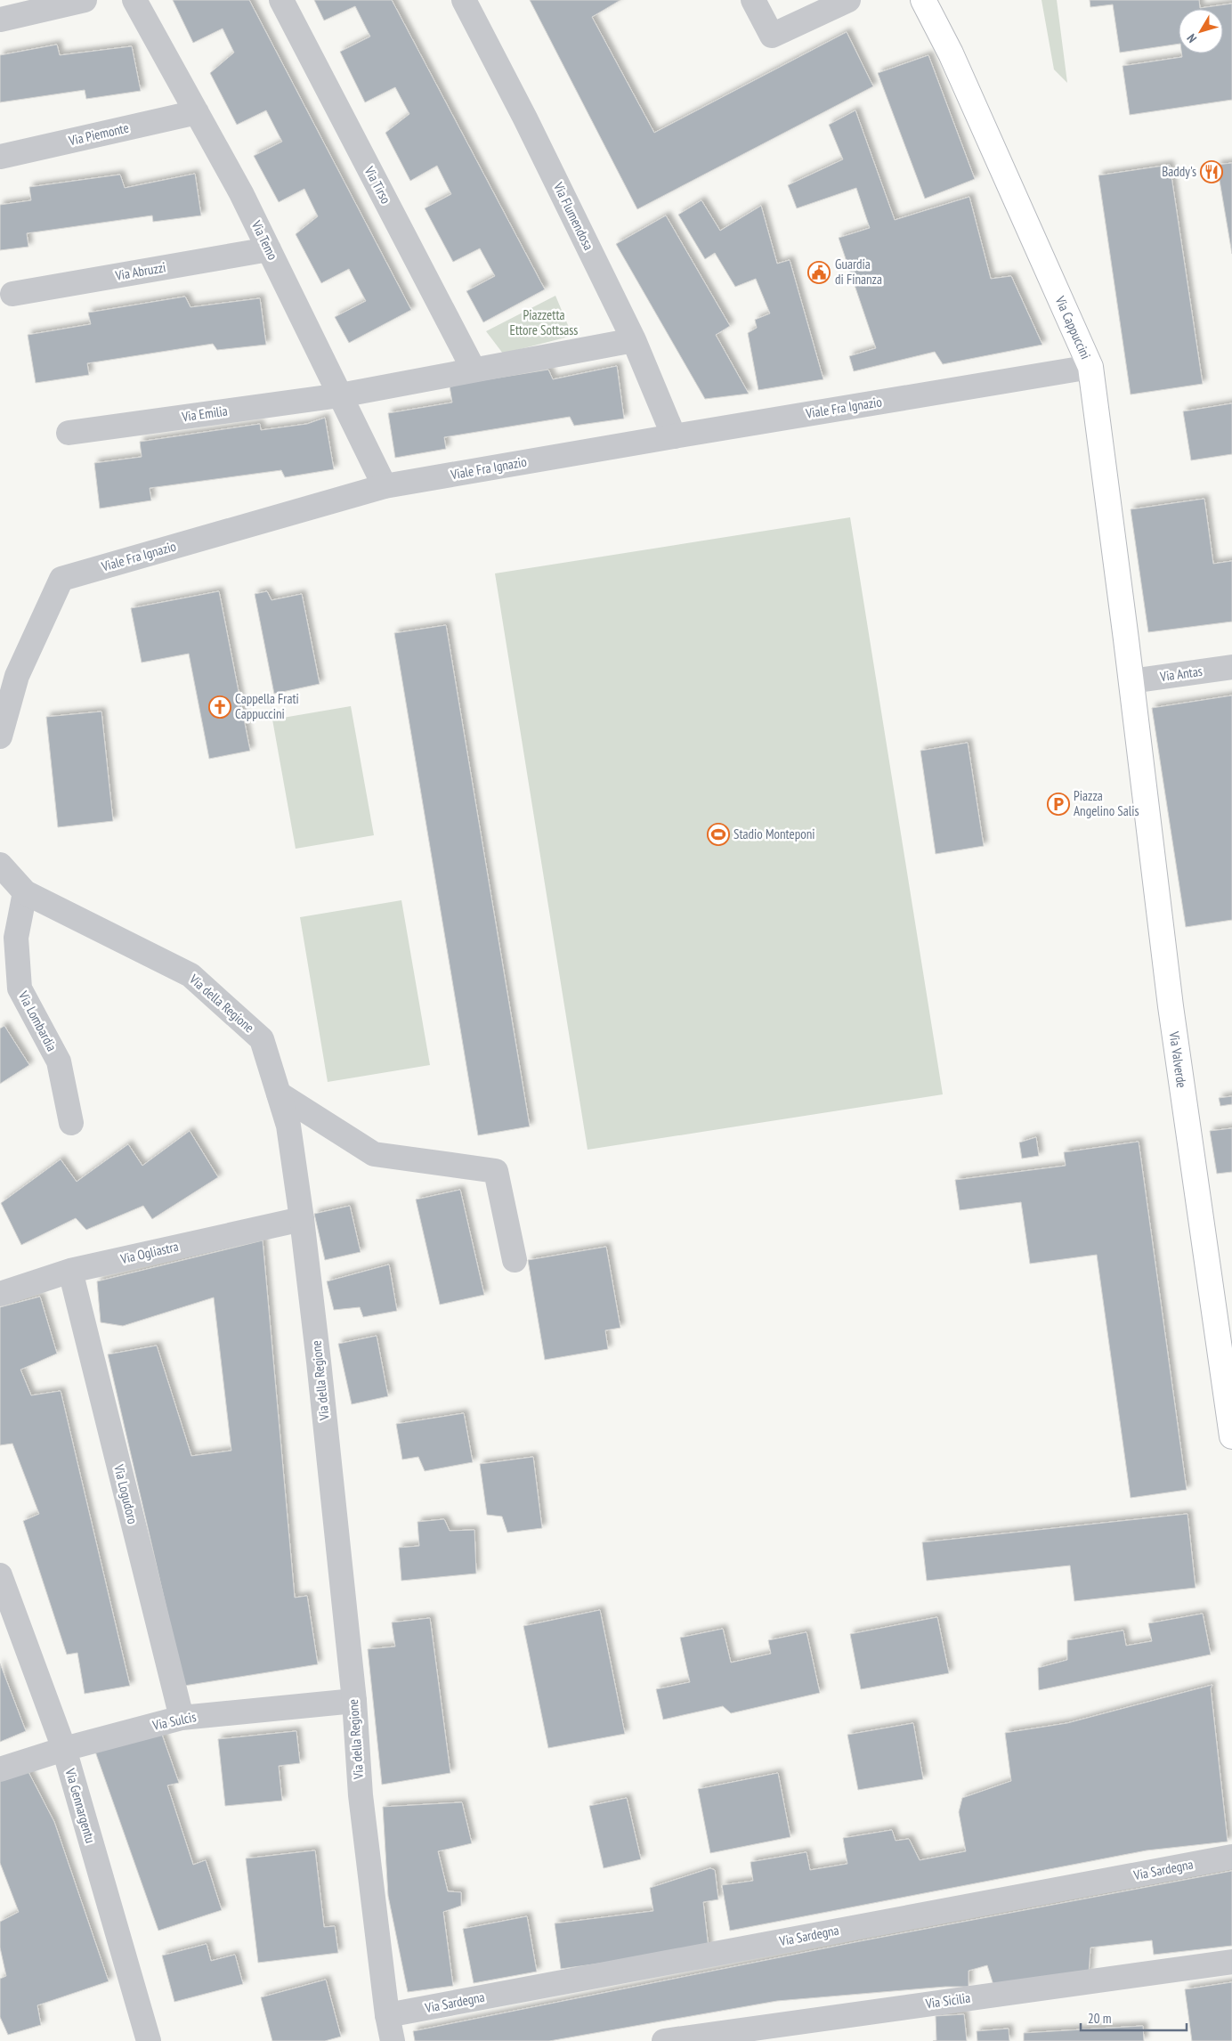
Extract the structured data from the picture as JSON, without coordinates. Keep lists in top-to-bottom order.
{
  "streets": {
    "main road": ["Via Cappuccini", "Via Valverde"],
    "street": [
      "Via Piemonte",
      "Via Tirso",
      "Via Flumendosa",
      "Via Temo",
      "Via Abruzzi",
      "Viale Fra Ignazio",
      "Via Emilia",
      "Via Antas",
      "Via della Regione",
      "Via Lombardia",
      "Via Ogliastra",
      "Via Logudoro",
      "Via Sulcis",
      "Via Gennargentu",
      "Via Sardegna",
      "Via Sicilia"
    ]
  },
  "crossings": [
    ["Via Piemonte", "Via Temo"],
    ["Via Flumendosa", "Viale Fra Ignazio"],
    ["Via Temo", "Via Abruzzi"],
    ["Via Temo", "Viale Fra Ignazio"],
    ["Via Temo", "Via Emilia"],
    ["Via Cappuccini", "Viale Fra Ignazio"],
    ["Via Cappuccini", "Via Antas"],
    ["Via Cappuccini", "Via Valverde"],
    ["Via Antas", "Via Valverde"],
    ["Via della Regione", "Via Lombardia"],
    ["Via della Regione", "Via Ogliastra"],
    ["Via della Regione", "Via Sulcis"],
    ["Via della Regione", "Via Sardegna"],
    ["Via Ogliastra", "Via Logudoro"],
    ["Via Logudoro", "Via Sulcis"],
    ["Via Sulcis", "Via Gennargentu"]
  ],
  "parks": ["Piazzetta Ettore Sottsass"],
  "places": {
    "restaurant": ["Baddy's"],
    "public building": ["Guardia di Finanza"],
    "church": ["Cappella Frati Cappuccini"],
    "parking": ["Piazza Angelino Salis"],
    "sports": ["Stadio Monteponi"]
  },
  "scale_bar": "20 m",
  "north": "bottom left"
}
